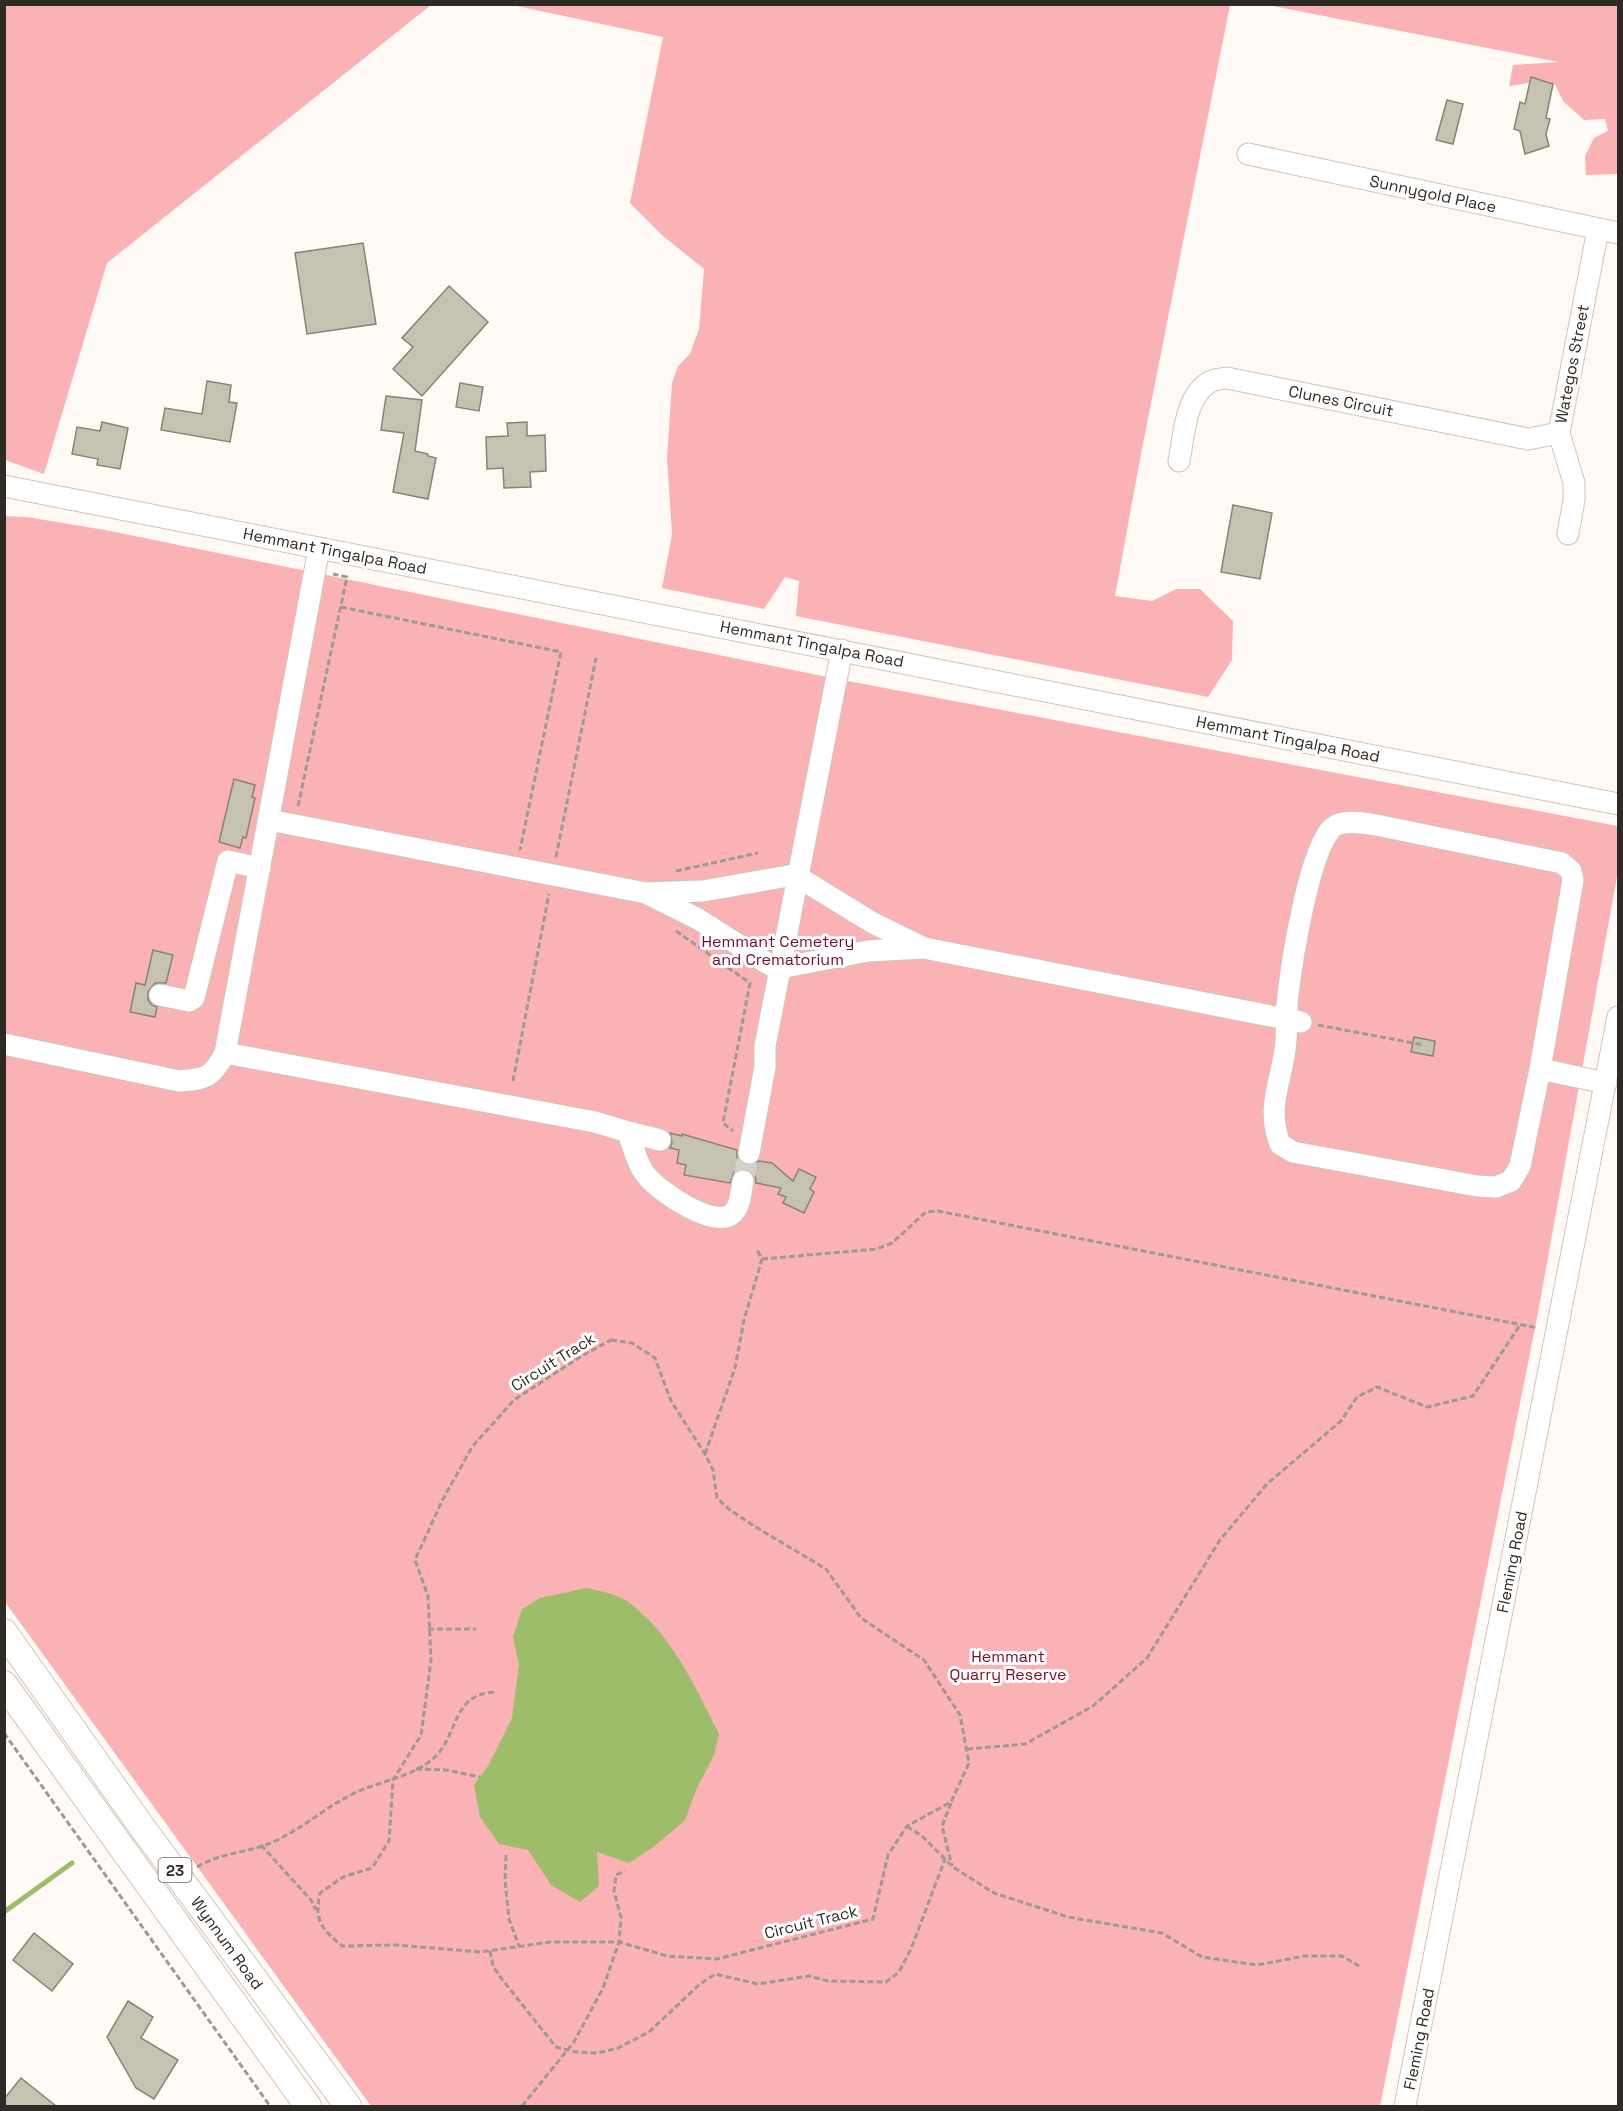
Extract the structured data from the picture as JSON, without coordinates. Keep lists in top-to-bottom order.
{
  "streets": {
    "main road": ["23", "Wynnum Road"],
    "street": [
      "Sunnygold Place",
      "Wategos Street",
      "Clunes Circuit",
      "Hemmant Tingalpa Road",
      "Fleming Road"
    ],
    "path": ["Circuit Track"]
  },
  "crossings": [
    ["Sunnygold Place", "Wategos Street"],
    ["Wategos Street", "Clunes Circuit"]
  ],
  "parks": ["Hemmant Cemetery and Crematorium", "Hemmant Quarry Reserve"]
}
